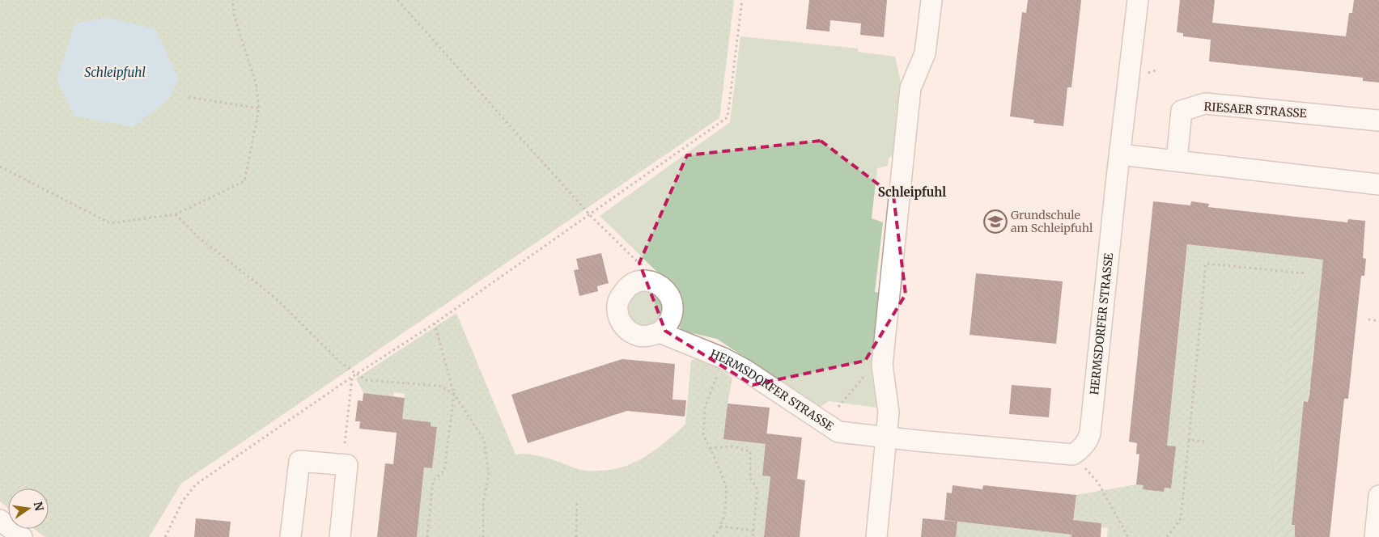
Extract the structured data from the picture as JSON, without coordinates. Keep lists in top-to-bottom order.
{
  "streets": {
    "street": ["RIESAER STRASSE", "HERMSDORFER STRASSE"]
  },
  "districts": ["Schleipfuhl"],
  "water": ["Schleipfuhl"],
  "places": {
    "school or university": ["Grundschule am Schleipfuhl"]
  },
  "north": "right"
}
